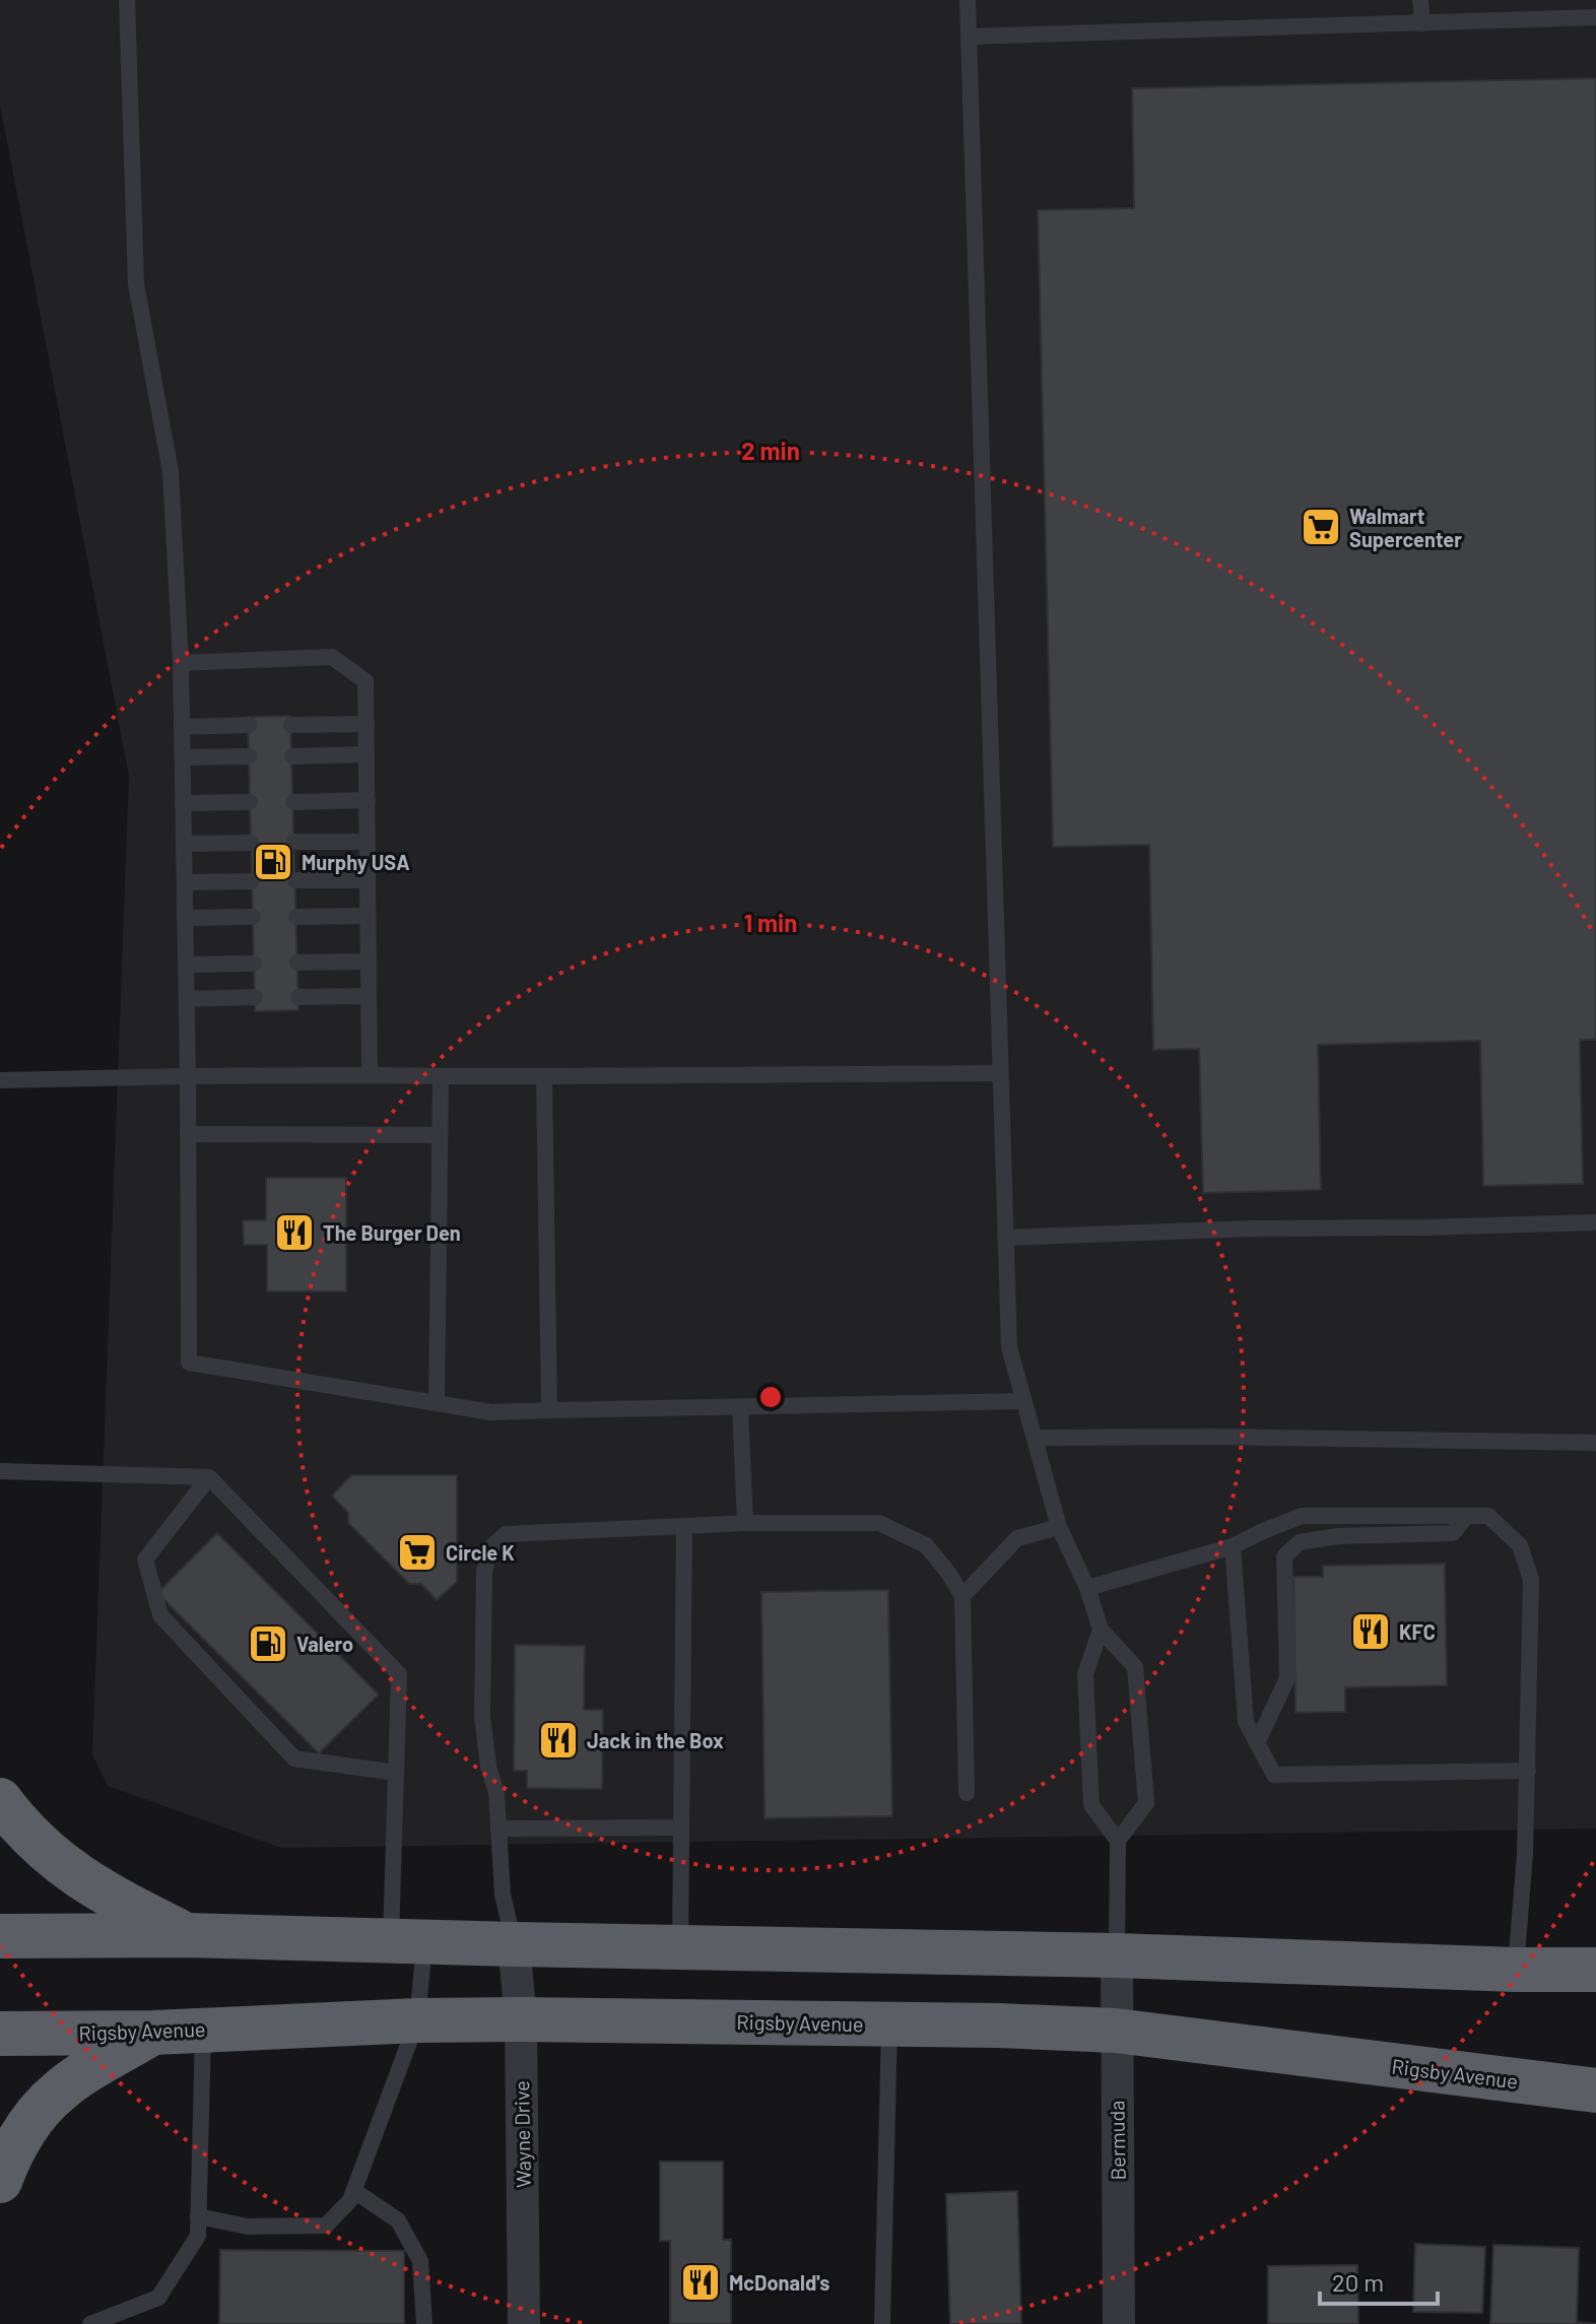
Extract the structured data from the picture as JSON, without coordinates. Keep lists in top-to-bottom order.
{
  "streets": {
    "highway": ["Rigsby Avenue"],
    "street": ["Wayne Drive", "Bermuda"]
  },
  "crossings": [
    ["Rigsby Avenue", "Wayne Drive"],
    ["Rigsby Avenue", "Bermuda"]
  ],
  "places": {
    "supermarket": ["Walmart Supercenter", "Circle K"],
    "fuel station": ["Murphy USA", "Valero"],
    "restaurant": [
      "The Burger Den",
      "KFC",
      "Jack in the Box",
      "McDonald's"
    ]
  },
  "scale_bar": "20 m",
  "rings": ["2 min", "1 min"]
}
